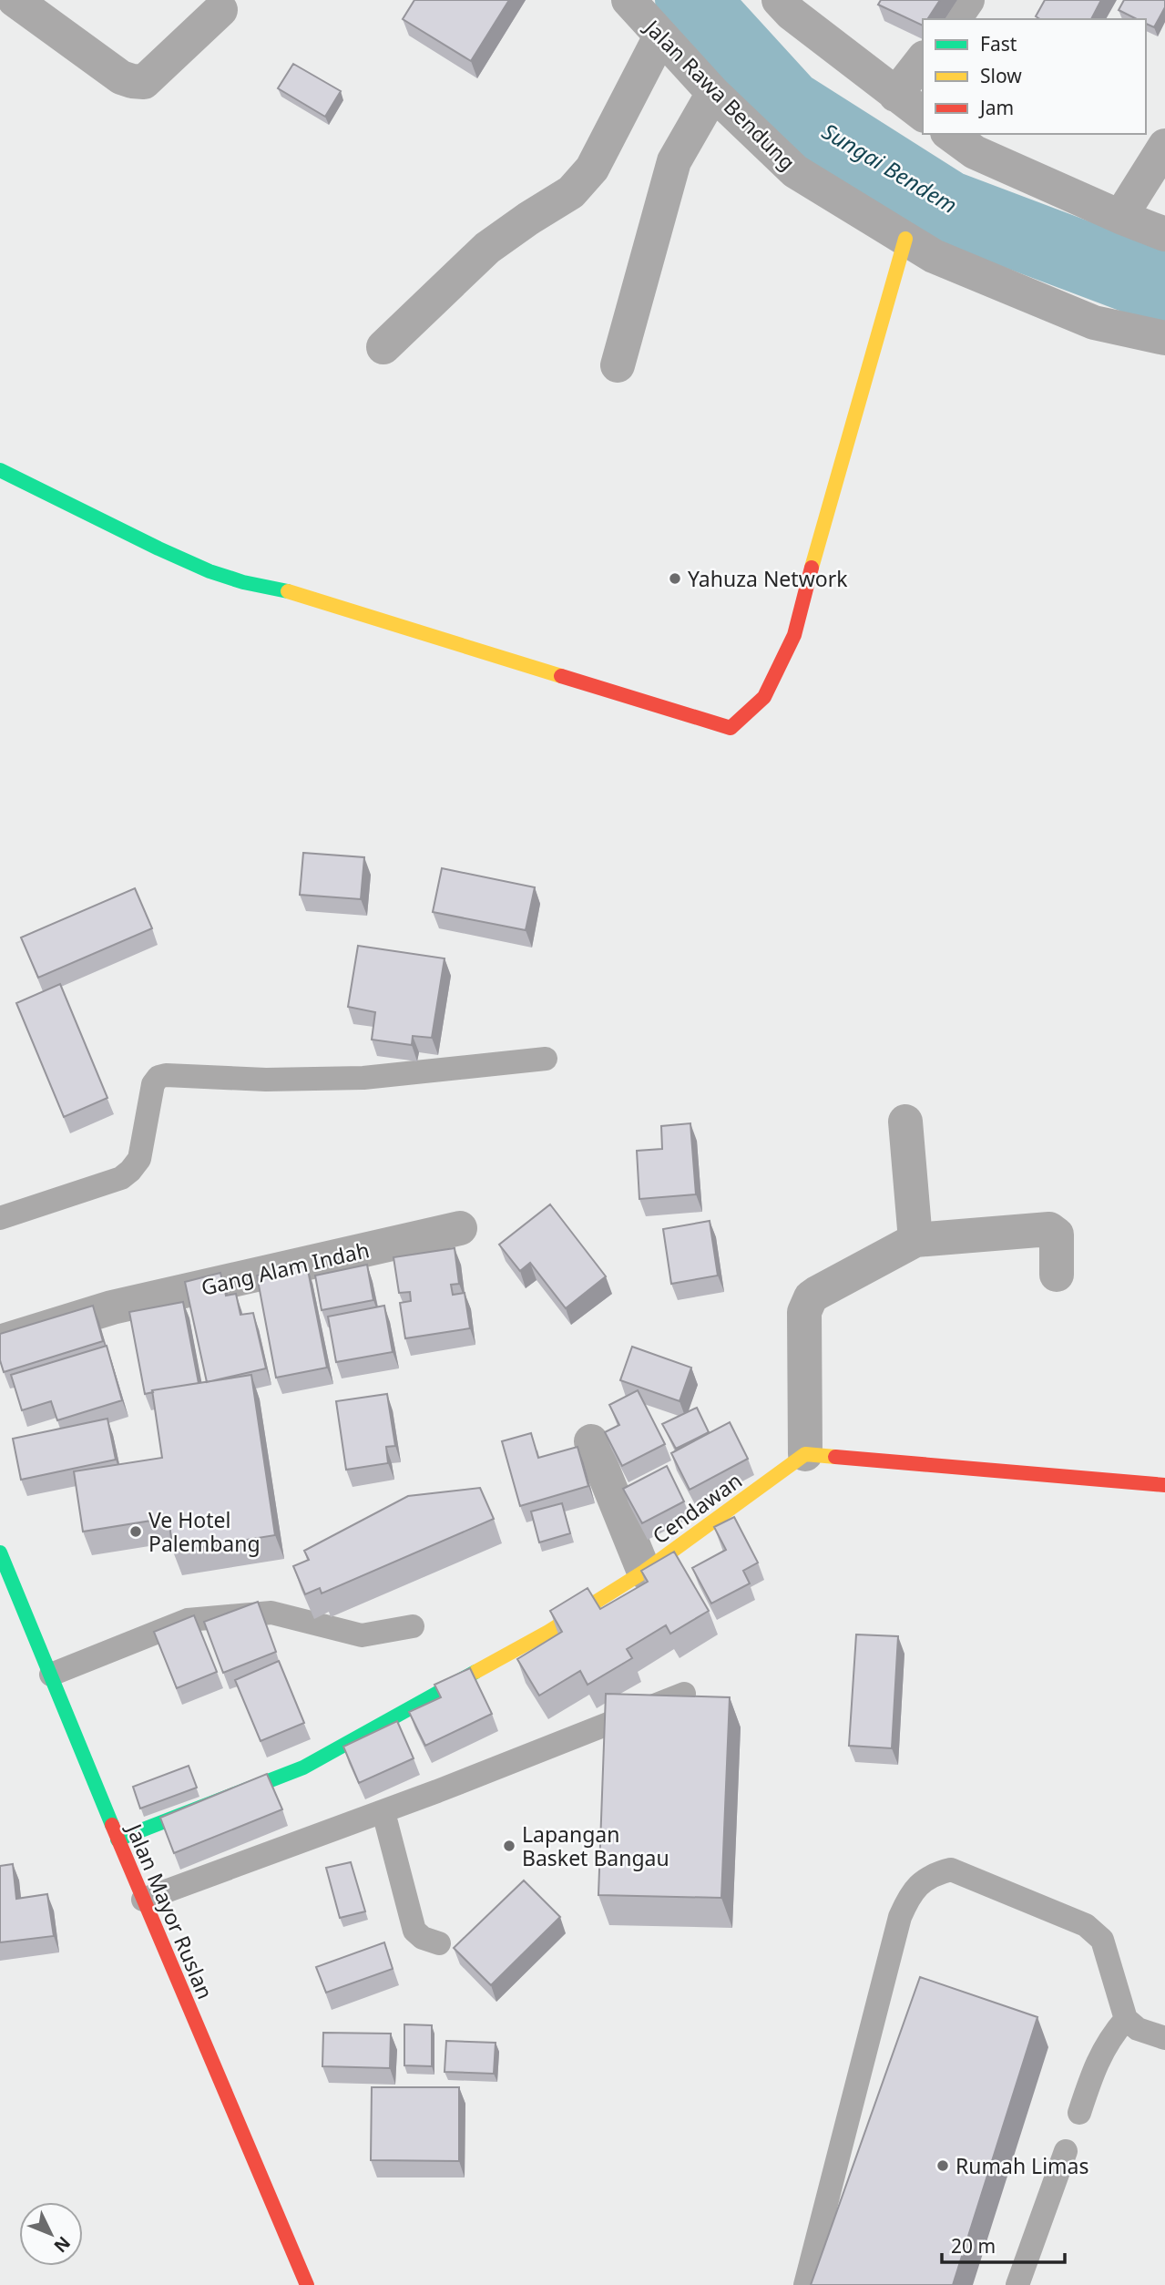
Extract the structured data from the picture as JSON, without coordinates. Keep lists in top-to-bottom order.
{
  "streets": {
    "street": [
      "Jalan Rawa Bendung",
      "Gang Alam Indah",
      "Cendawan",
      "Jalan Mayor Ruslan"
    ]
  },
  "crossings": [
    ["Cendawan", "Jalan Mayor Ruslan"]
  ],
  "water": ["Sungai Bendem"],
  "places": [
    "Yahuza Network",
    "Ve Hotel Palembang",
    "Lapangan Basket Bangau",
    "Rumah Limas"
  ],
  "legend": ["Fast", "Slow", "Jam"],
  "scale_bar": "20 m",
  "north": "bottom right"
}
